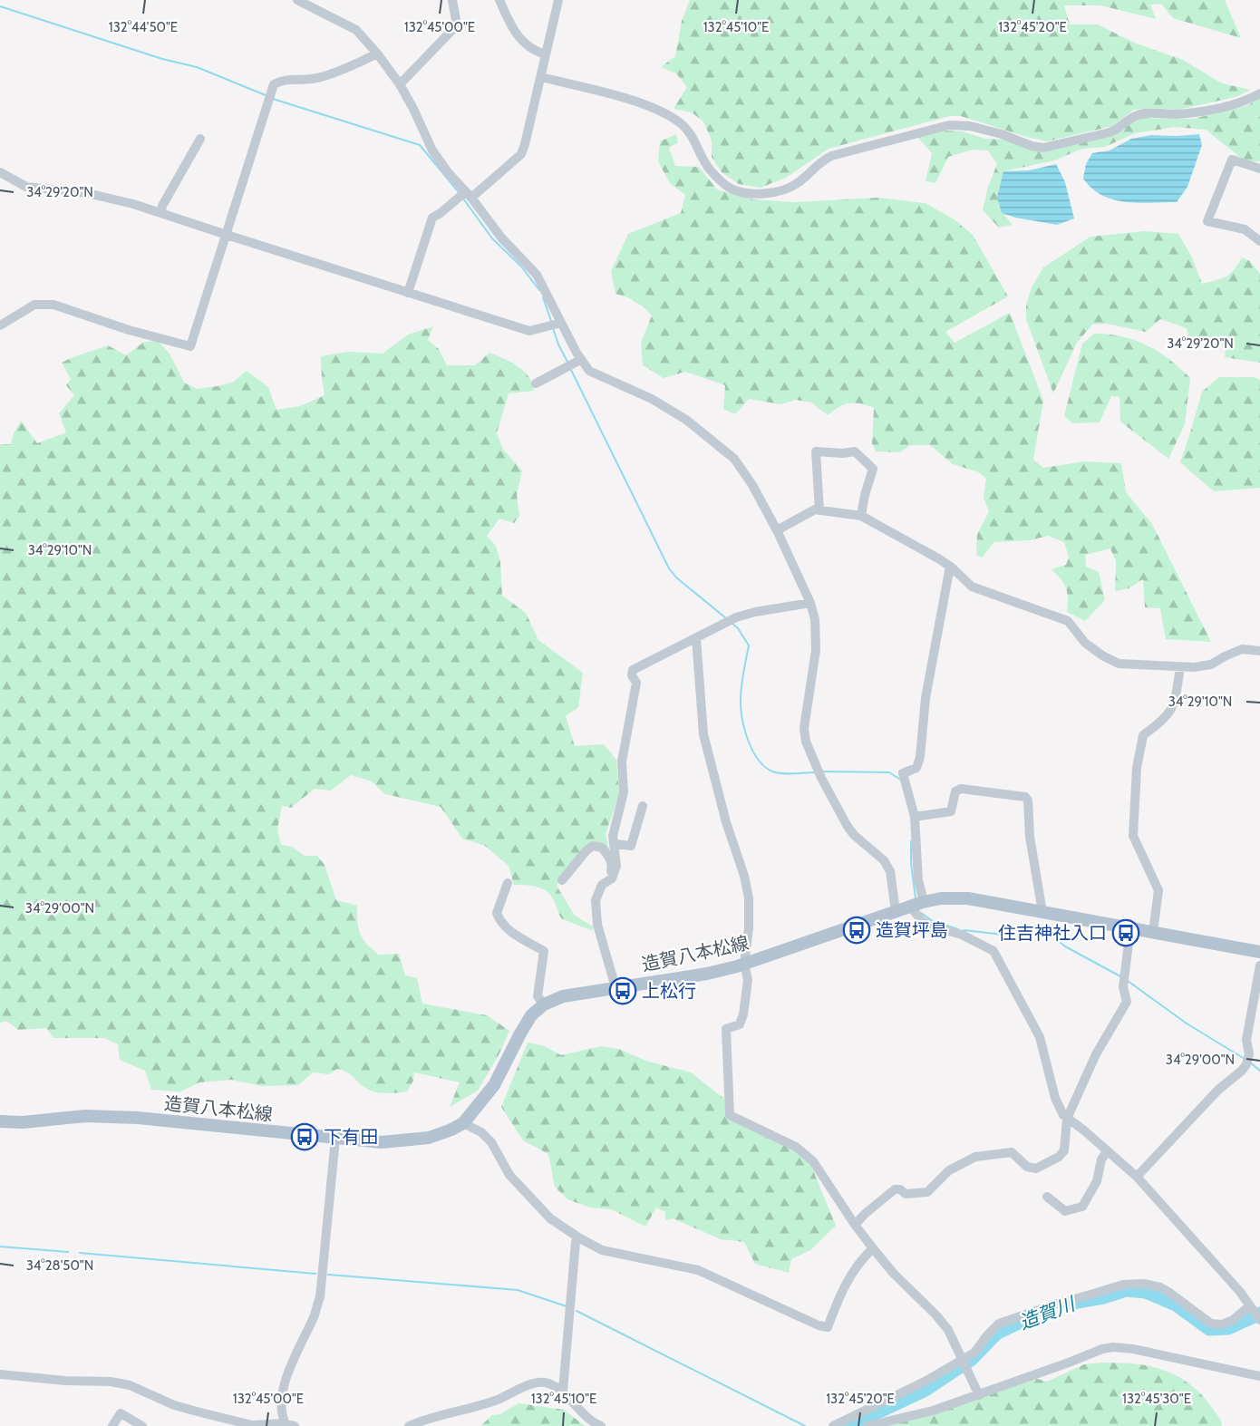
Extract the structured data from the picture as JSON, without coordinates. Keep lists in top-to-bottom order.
{
  "streets": {
    "main road": ["造賀八本松線"]
  },
  "water": ["造賀川"],
  "places": {
    "bus stop": [
      "造賀坪島",
      "住吉神社入口",
      "上松行",
      "下有田"
    ]
  },
  "coordinates": [
    "132°45'00\"E",
    "132°45'10\"E",
    "132°44'50\"E",
    "132°45'20\"E",
    "34°29'20\"N",
    "34°29'10\"N",
    "34°29'00\"N",
    "34°28'50\"N",
    "132°45'30\"E"
  ]
}
